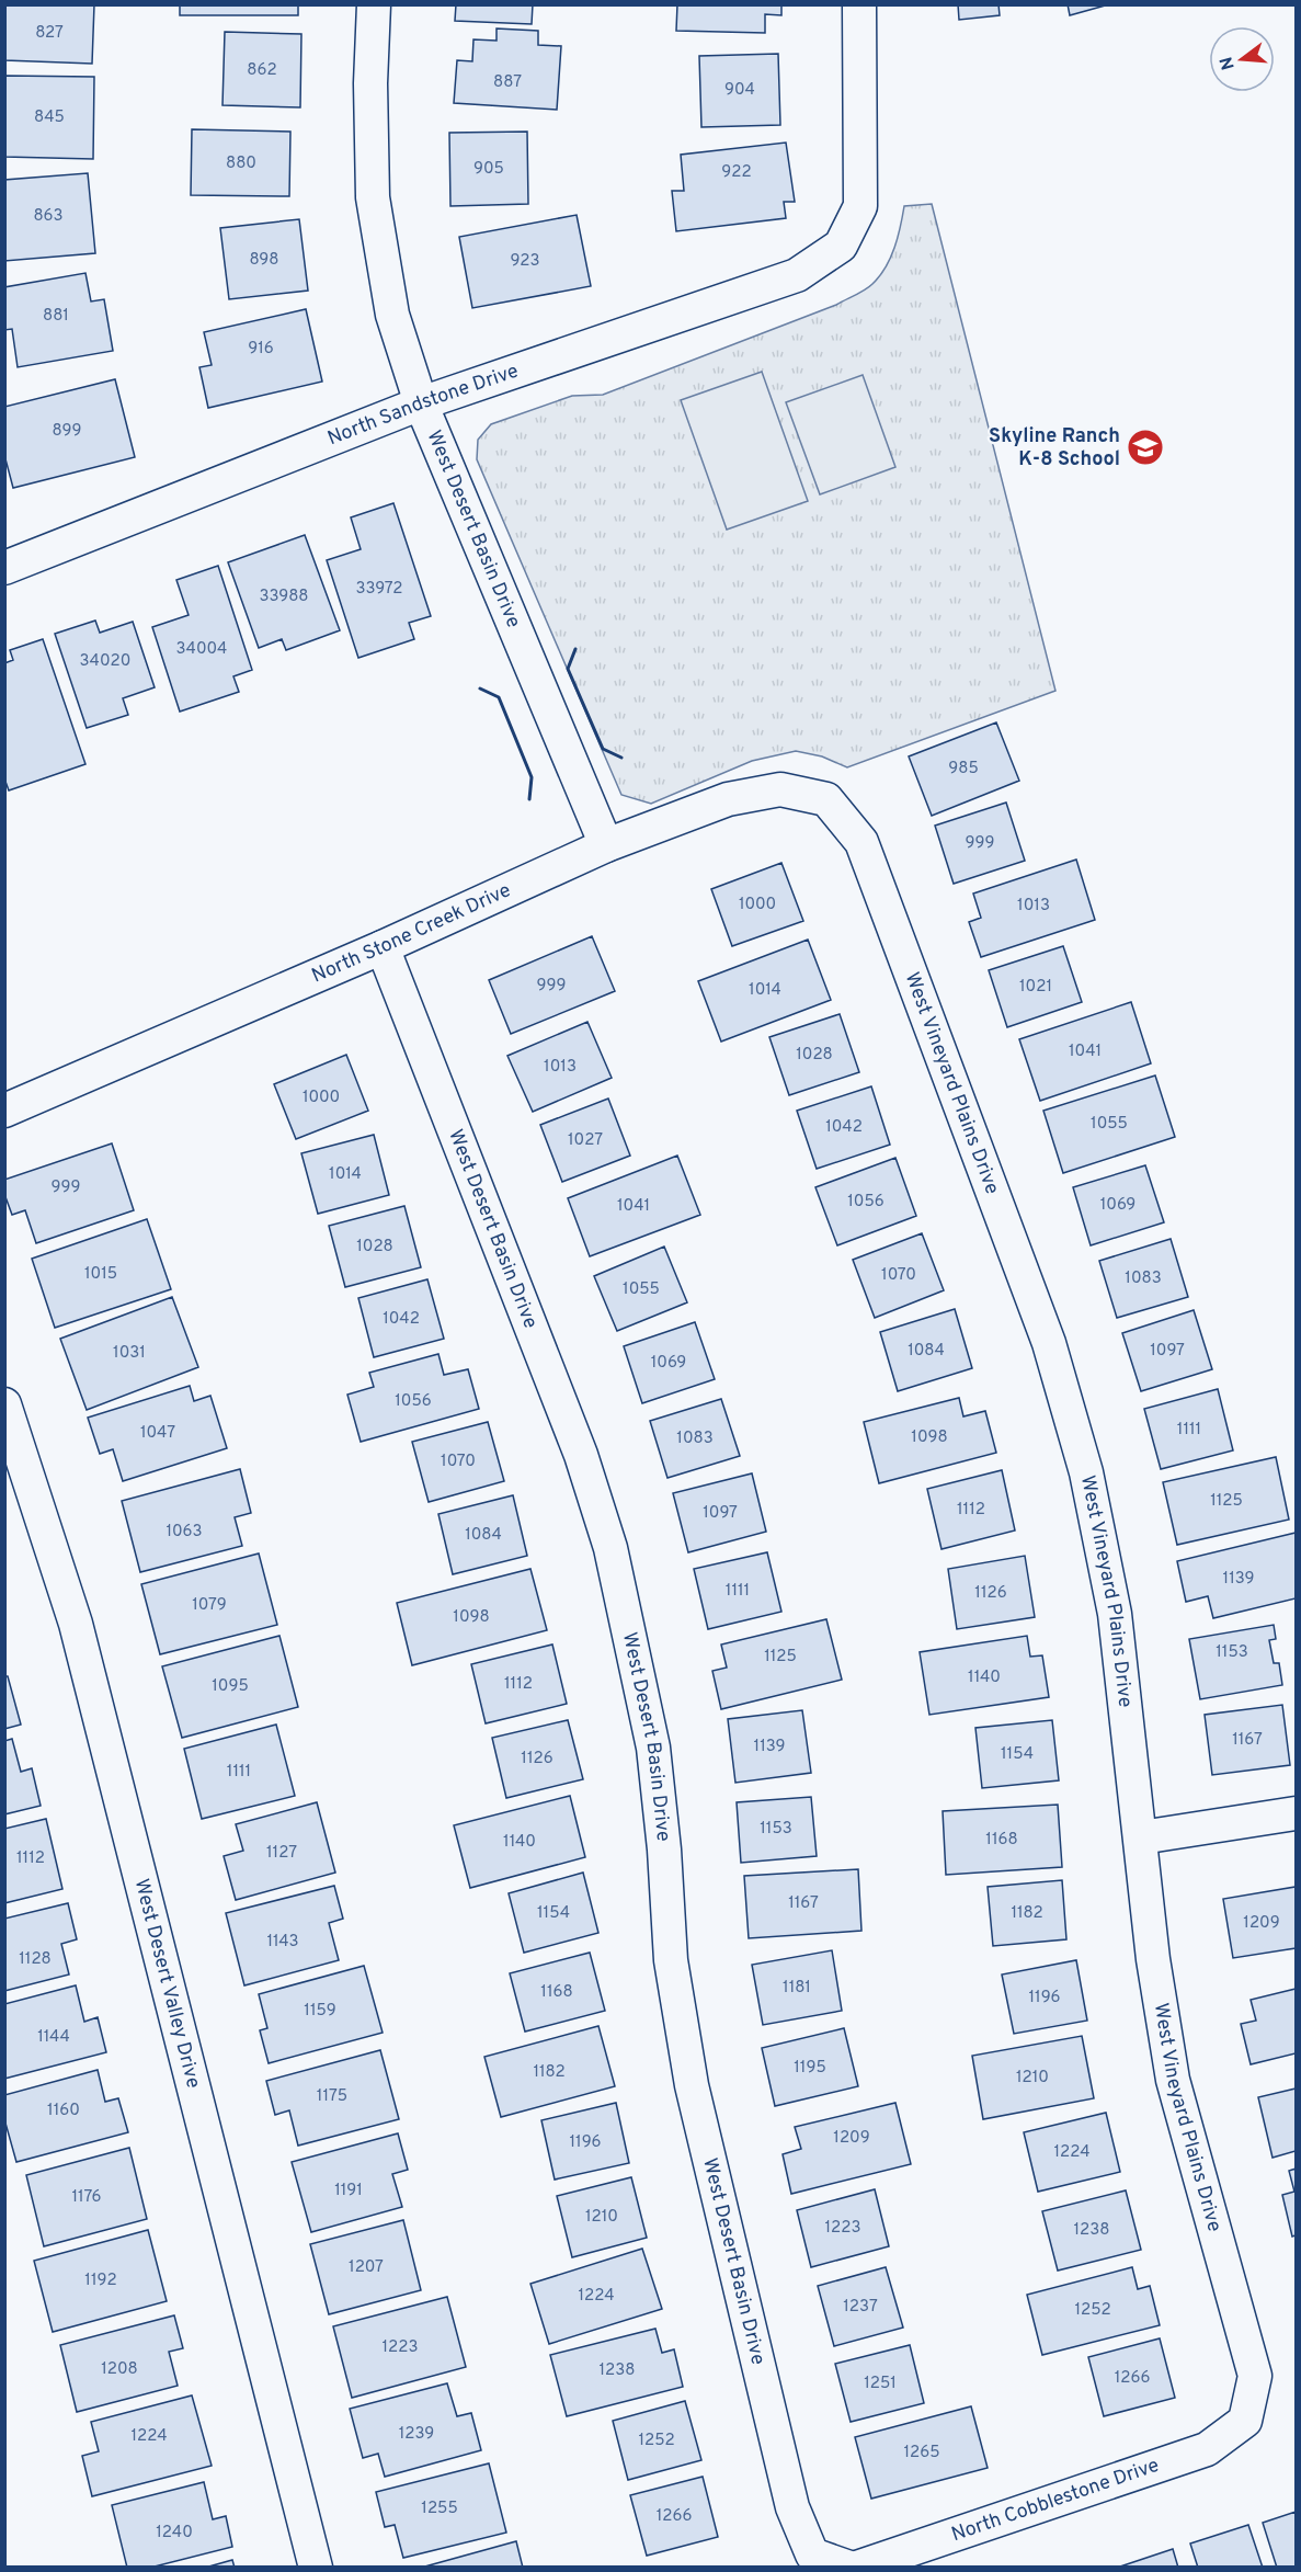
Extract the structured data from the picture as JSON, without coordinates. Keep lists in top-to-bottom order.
{
  "streets": {
    "street": [
      "North Sandstone Drive",
      "West Desert Basin Drive",
      "North Stone Creek Drive",
      "West Vineyard Plains Drive",
      "West Desert Valley Drive",
      "North Cobblestone Drive"
    ]
  },
  "crossings": [
    ["North Sandstone Drive", "West Desert Basin Drive"],
    ["West Desert Basin Drive", "North Stone Creek Drive"],
    ["North Stone Creek Drive", "West Vineyard Plains Drive"],
    ["West Vineyard Plains Drive", "North Cobblestone Drive"]
  ],
  "places": {
    "school or university": ["Skyline Ranch K-8 School"]
  },
  "house_numbers": [
    "827",
    "862",
    "887",
    "904",
    "845",
    "880",
    "905",
    "922",
    "863",
    "898",
    "923",
    "881",
    "916",
    "899",
    "33972",
    "33988",
    "34004",
    "34020",
    "985",
    "999",
    "1000",
    "1013",
    "999",
    "1021",
    "1014",
    "1041",
    "1028",
    "1013",
    "1000",
    "1055",
    "1042",
    "1027",
    "1014",
    "999",
    "1056",
    "1069",
    "1041",
    "1028",
    "1015",
    "1070",
    "1083",
    "1055",
    "1042",
    "1084",
    "1097",
    "1031",
    "1069",
    "1056",
    "1111",
    "1047",
    "1098",
    "1083",
    "1070",
    "1125",
    "1112",
    "1097",
    "1063",
    "1084",
    "1139",
    "1111",
    "1126",
    "1079",
    "1098",
    "1153",
    "1125",
    "1140",
    "1112",
    "1095",
    "1167",
    "1139",
    "1154",
    "1126",
    "1111",
    "1153",
    "1168",
    "1140",
    "1127",
    "1112",
    "1167",
    "1154",
    "1182",
    "1209",
    "1143",
    "1128",
    "1181",
    "1168",
    "1196",
    "1159",
    "1144",
    "1195",
    "1182",
    "1210",
    "1175",
    "1160",
    "1209",
    "1196",
    "1224",
    "1191",
    "1176",
    "1210",
    "1223",
    "1238",
    "1207",
    "1192",
    "1224",
    "1237",
    "1252",
    "1223",
    "1208",
    "1238",
    "1266",
    "1251",
    "1239",
    "1224",
    "1252",
    "1265",
    "1255",
    "1266",
    "1240"
  ],
  "north": "left"
}
